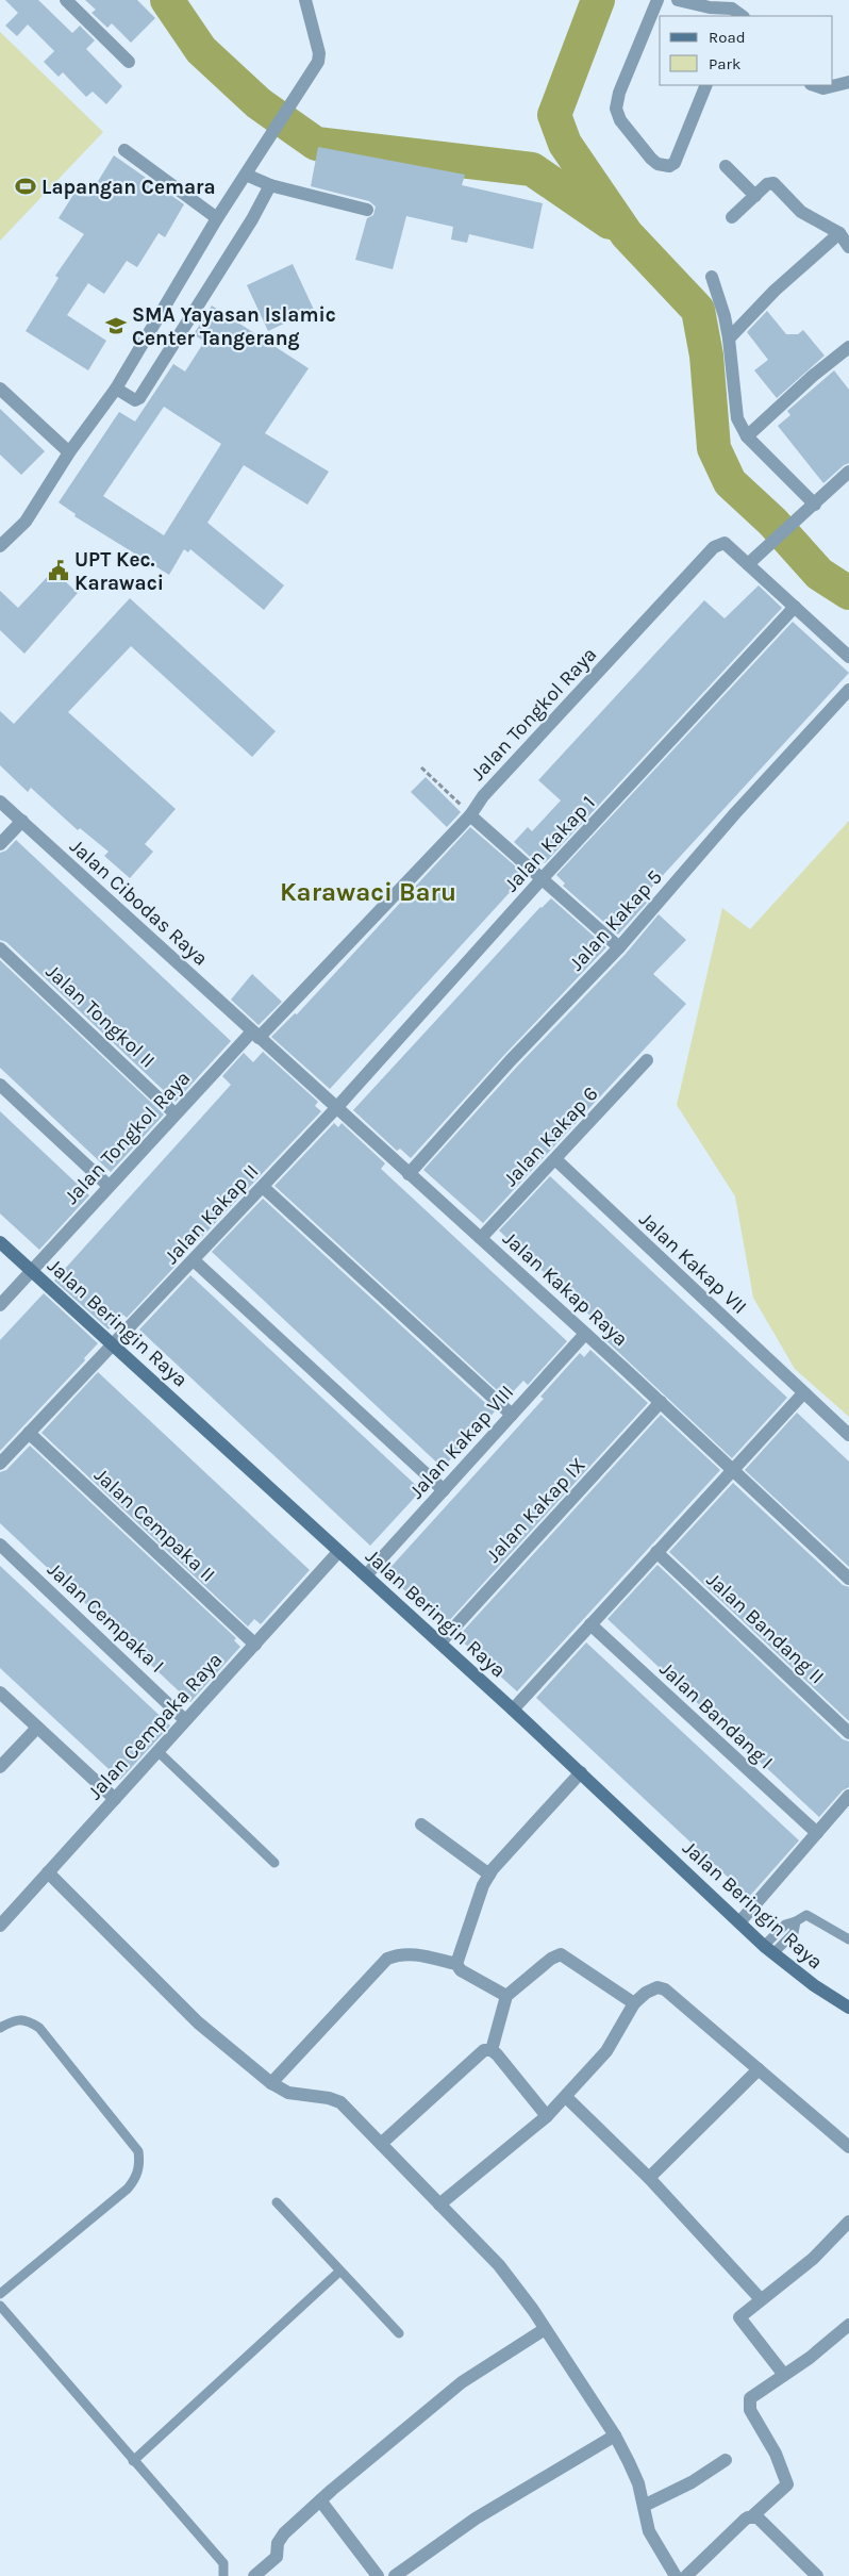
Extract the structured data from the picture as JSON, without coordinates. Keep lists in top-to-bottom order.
{
  "streets": {
    "street": [
      "Jalan Tongkol Raya",
      "Jalan Kakap 1",
      "Jalan Cibodas Raya",
      "Jalan Kakap 5",
      "Jalan Tongkol II",
      "Jalan Kakap 6",
      "Jalan Kakap II",
      "Jalan Kakap VII",
      "Jalan Kakap Raya",
      "Jalan Beringin Raya",
      "Jalan Kakap VIII",
      "Jalan Kakap IX",
      "Jalan Cempaka II",
      "Jalan Cempaka I",
      "Jalan Bandang II",
      "Jalan Bandang I",
      "Jalan Cempaka Raya"
    ]
  },
  "crossings": [
    ["Jalan Tongkol Raya", "Jalan Kakap 1"],
    ["Jalan Tongkol Raya", "Jalan Cibodas Raya"],
    ["Jalan Tongkol Raya", "Jalan Tongkol II"],
    ["Jalan Tongkol Raya", "Jalan Kakap Raya"],
    ["Jalan Tongkol Raya", "Jalan Beringin Raya"],
    ["Jalan Kakap 1", "Jalan Kakap II"],
    ["Jalan Kakap 1", "Jalan Kakap Raya"],
    ["Jalan Cibodas Raya", "Jalan Kakap Raya"],
    ["Jalan Kakap 5", "Jalan Kakap Raya"],
    ["Jalan Kakap 6", "Jalan Kakap VII"],
    ["Jalan Kakap 6", "Jalan Kakap Raya"],
    ["Jalan Kakap II", "Jalan Kakap Raya"],
    ["Jalan Kakap II", "Jalan Beringin Raya"],
    ["Jalan Kakap II", "Jalan Cempaka II"],
    ["Jalan Kakap Raya", "Jalan Kakap VIII"],
    ["Jalan Kakap Raya", "Jalan Kakap IX"],
    ["Jalan Beringin Raya", "Jalan Kakap VIII"],
    ["Jalan Beringin Raya", "Jalan Kakap IX"],
    ["Jalan Beringin Raya", "Jalan Cempaka Raya"],
    ["Jalan Cempaka II", "Jalan Cempaka Raya"],
    ["Jalan Cempaka I", "Jalan Cempaka Raya"]
  ],
  "districts": ["Karawaci Baru"],
  "places": {
    "sports": ["Lapangan Cemara"],
    "school or university": ["SMA Yayasan Islamic Center Tangerang"],
    "public building": ["UPT Kec. Karawaci"]
  },
  "legend": ["Road", "Park"]
}
